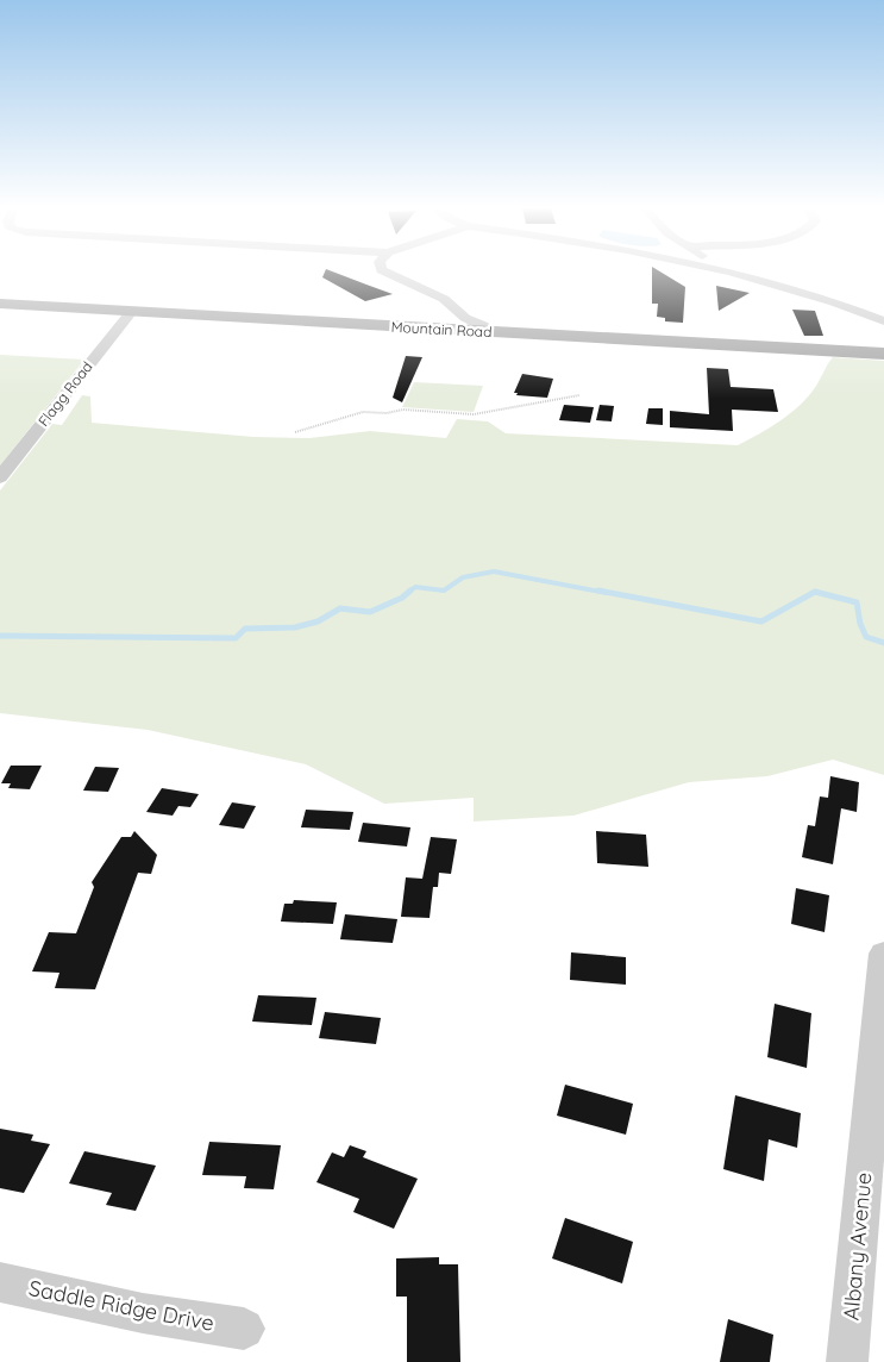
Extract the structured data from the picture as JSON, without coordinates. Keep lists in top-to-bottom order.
{
  "streets": {
    "main road": ["Mountain Road"],
    "street": ["Flagg Road", "Albany Avenue", "Saddle Ridge Drive"]
  },
  "crossings": [
    ["Mountain Road", "Flagg Road"]
  ]
}
